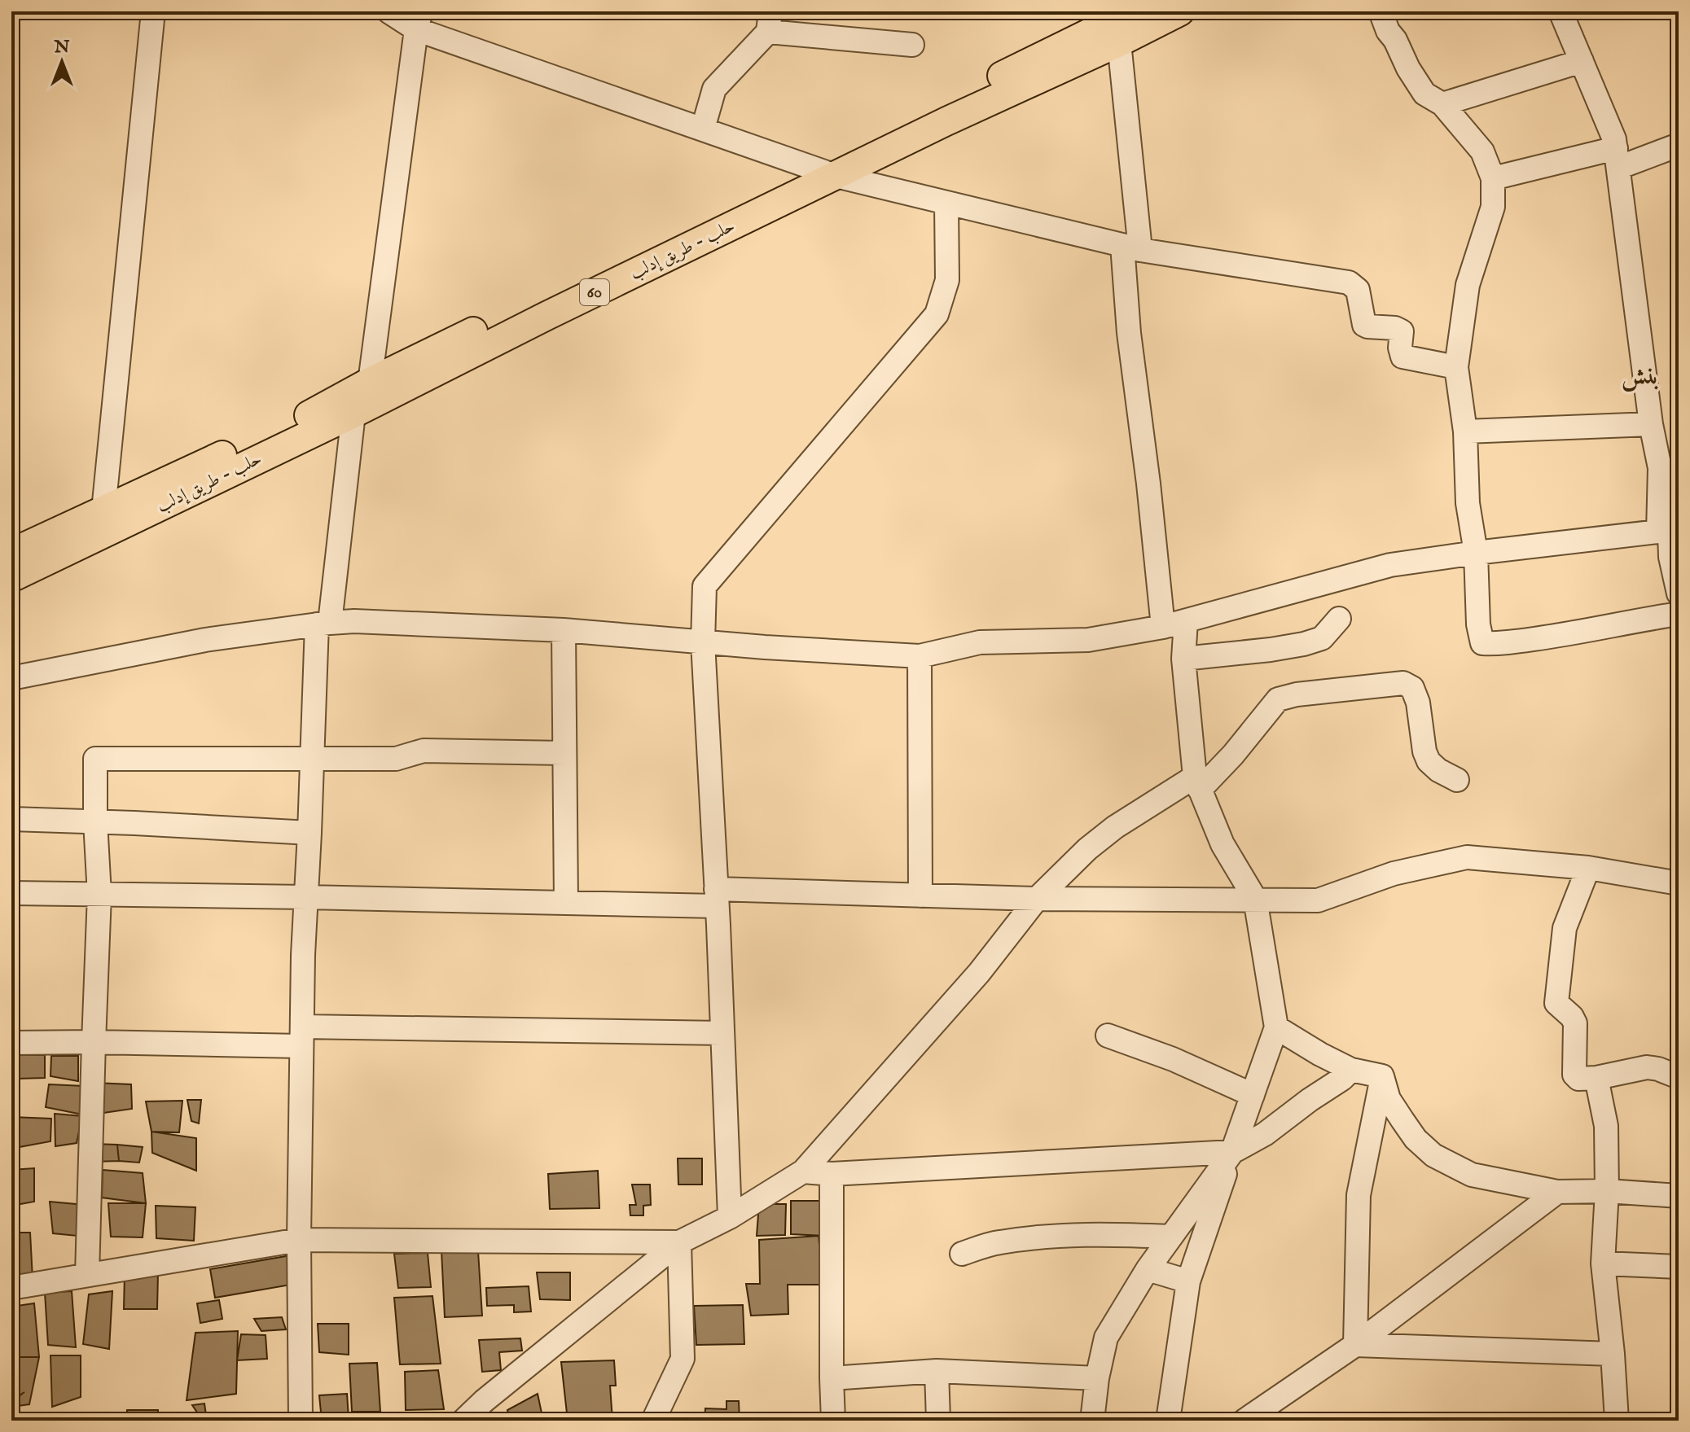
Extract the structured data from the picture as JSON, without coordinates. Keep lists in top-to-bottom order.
{
  "streets": {
    "main road": ["حلب - طريق إدلب", "60"]
  },
  "districts": ["بنش"],
  "north": "top"
}
